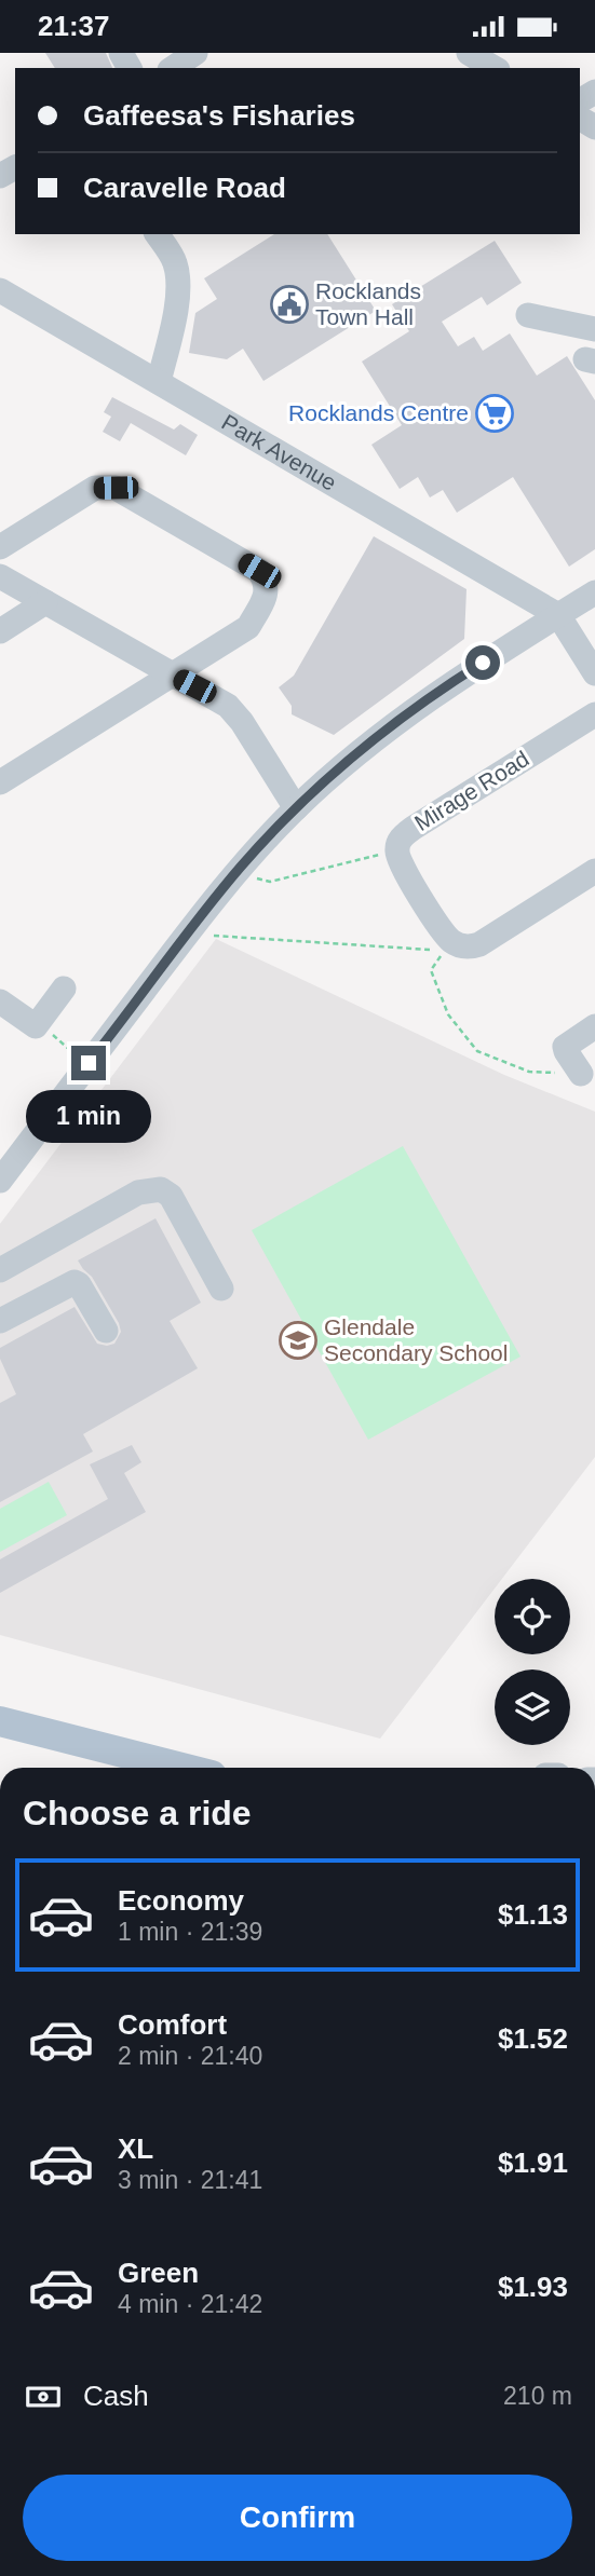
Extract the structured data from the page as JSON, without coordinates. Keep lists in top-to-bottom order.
{
  "streets": {
    "street": ["Park Avenue", "Mirage Road"]
  },
  "places": {
    "public building": ["Rocklands Town Hall"],
    "supermarket": ["Rocklands Centre"],
    "school or university": ["Glendale Secondary School"]
  },
  "page": {
    "status": "21:37",
    "banner": ["Gaffeesa's Fisharies", "Caravelle Road"],
    "bubble": "1 min",
    "heading": "Choose a ride",
    "list": [
      {
        "name": "Economy",
        "note": "1 min · 21:39",
        "value": "$1.13"
      },
      {
        "name": "Comfort",
        "note": "2 min · 21:40",
        "value": "$1.52"
      },
      {
        "name": "XL",
        "note": "3 min · 21:41",
        "value": "$1.91"
      },
      {
        "name": "Green",
        "note": "4 min · 21:42",
        "value": "$1.93"
      }
    ],
    "pay": ["Cash", "210 m"],
    "buttons": "Confirm"
  }
}
